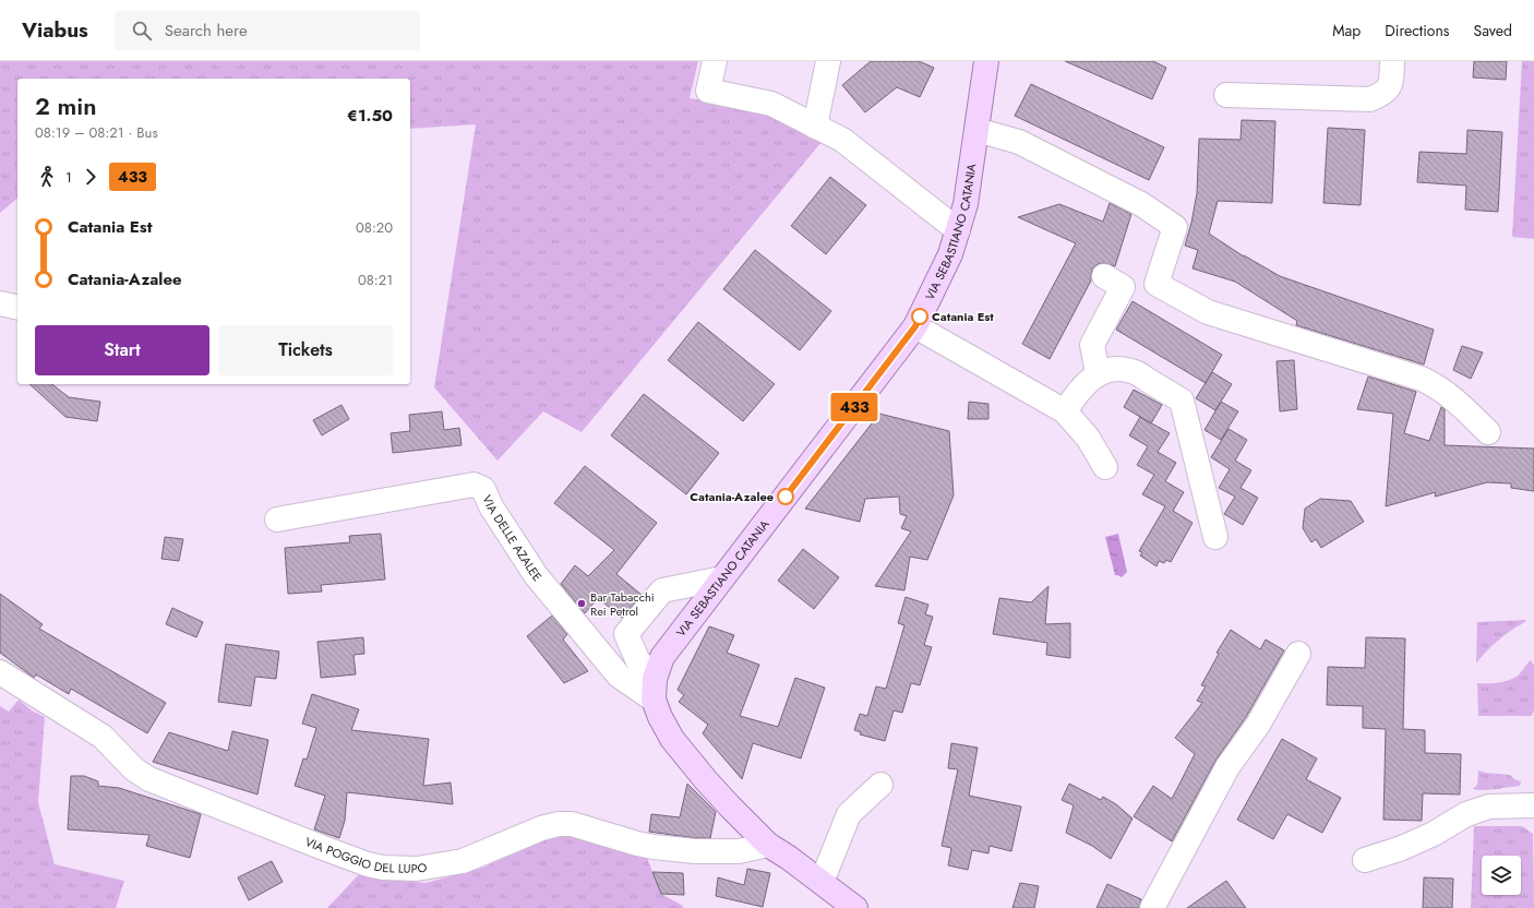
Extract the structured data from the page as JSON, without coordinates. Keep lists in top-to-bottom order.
{
  "streets": {
    "main road": ["VIA SEBASTIANO CATANIA"],
    "street": ["VIA DELLE AZALEE", "VIA POGGIO DEL LUPO"]
  },
  "crossings": [
    ["VIA SEBASTIANO CATANIA", "VIA DELLE AZALEE"]
  ],
  "places": ["Catania Est", "Catania-Azalee", "Bar Tabacchi Rei Petrol"],
  "lines": ["bus line 433"],
  "page": {
    "header": "Viabus",
    "search": "Search here",
    "nav": ["Map", "Directions", "Saved"],
    "on_map": "433",
    "heading": ["2 min", "08:19 – 08:21 · Bus", "€1.50"],
    "legs": ["1", "433"],
    "list": [
      {
        "name": "Catania Est",
        "value": "08:20"
      },
      {
        "name": "Catania-Azalee",
        "value": "08:21"
      }
    ],
    "buttons": ["Start", "Tickets"]
  }
}
